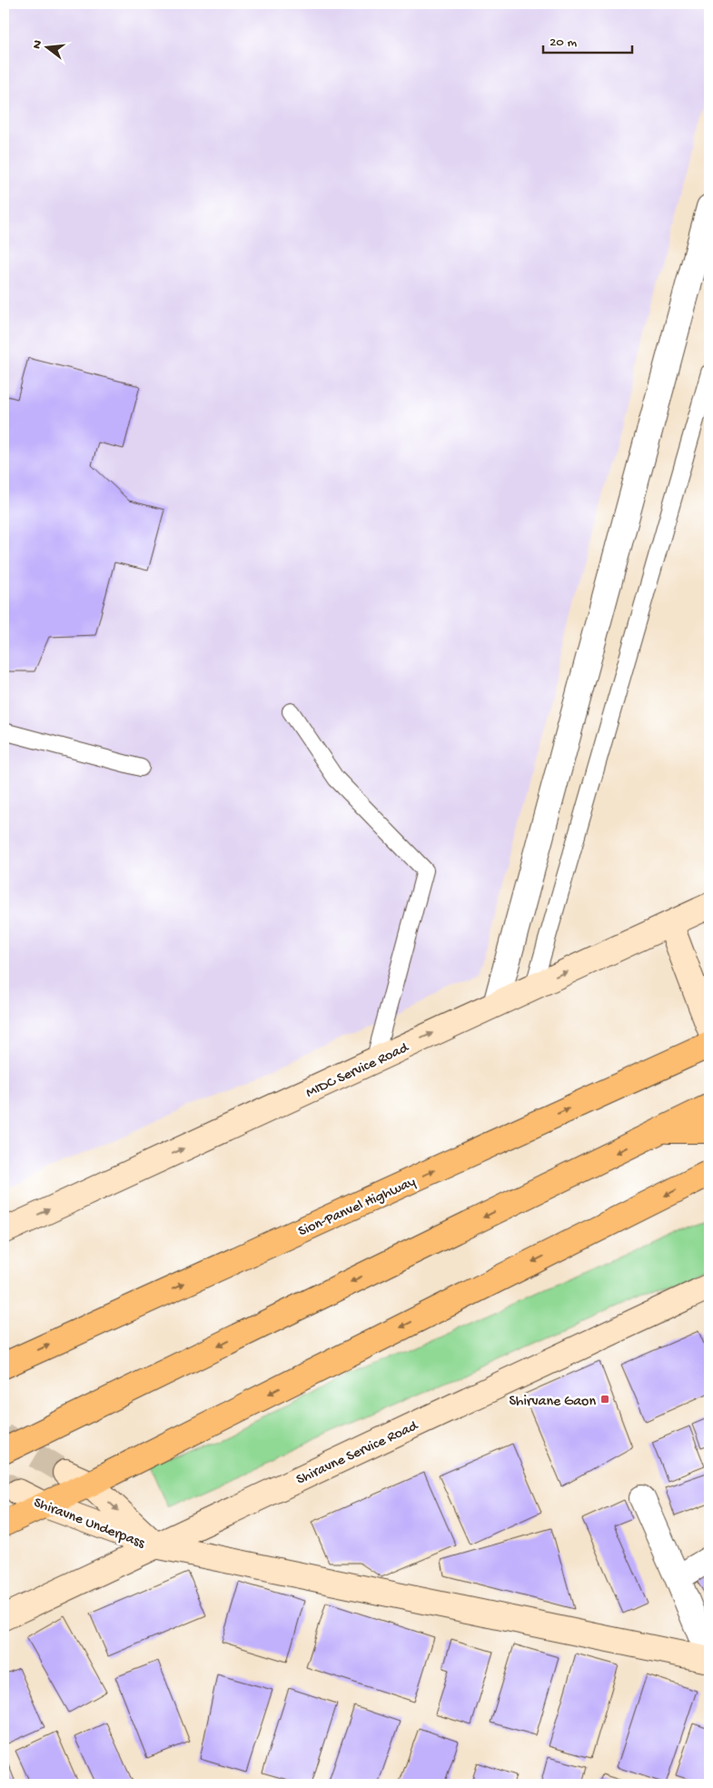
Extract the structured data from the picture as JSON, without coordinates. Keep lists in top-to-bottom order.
{
  "streets": {
    "highway": ["Sion-Panvel Highway"],
    "street": ["MIDC Service Road", "Shiravne Service Road", "Shiravne Underpass"]
  },
  "crossings": [
    ["Shiravne Service Road", "Shiravne Underpass"]
  ],
  "one_way": ["MIDC Service Road"],
  "places": {
    "transit": ["Shirvane Gaon"]
  },
  "scale_bar": "20 m",
  "north": "left"
}
